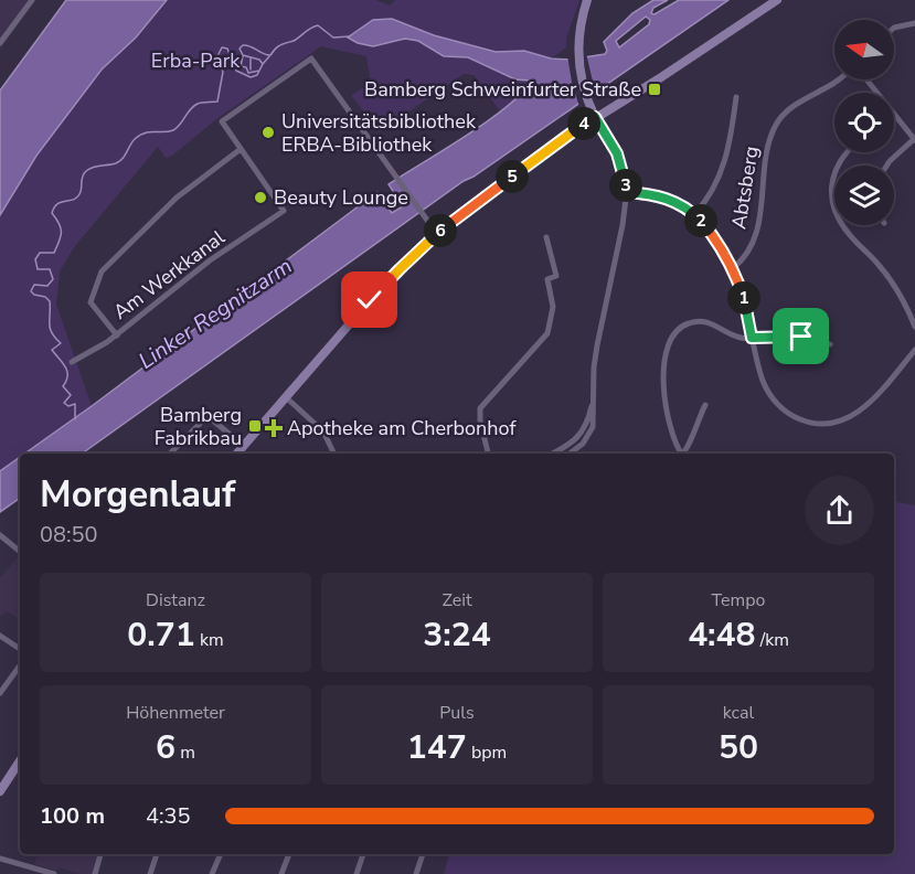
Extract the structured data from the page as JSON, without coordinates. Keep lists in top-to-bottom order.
{
  "streets": {
    "street": ["Abtsberg", "Am Werkkanal"]
  },
  "water": ["Linker Regnitzarm"],
  "parks": ["Erba-Park"],
  "places": {
    "transit": ["Bamberg Schweinfurter Straße", "Bamberg Fabrikbau"],
    "other": ["Universitätsbibliothek ERBA-Bibliothek", "Beauty Lounge"],
    "health": ["Apotheke am Cherbonhof"]
  },
  "north": "left",
  "page": {
    "pins": [
      "4",
      "5",
      "3",
      "2",
      "6",
      "1"
    ],
    "heading": ["Morgenlauf", "08:50"],
    "stats": [
      ["Distanz", "0.71 km"],
      ["Zeit", "3:24"],
      ["Tempo", "4:48 /km"],
      ["Höhenmeter", "6 m"],
      ["Puls", "147 bpm"],
      ["kcal", "50"]
    ],
    "list": [
      {
        "name": "100 m",
        "note": "4:35"
      }
    ]
  }
}
